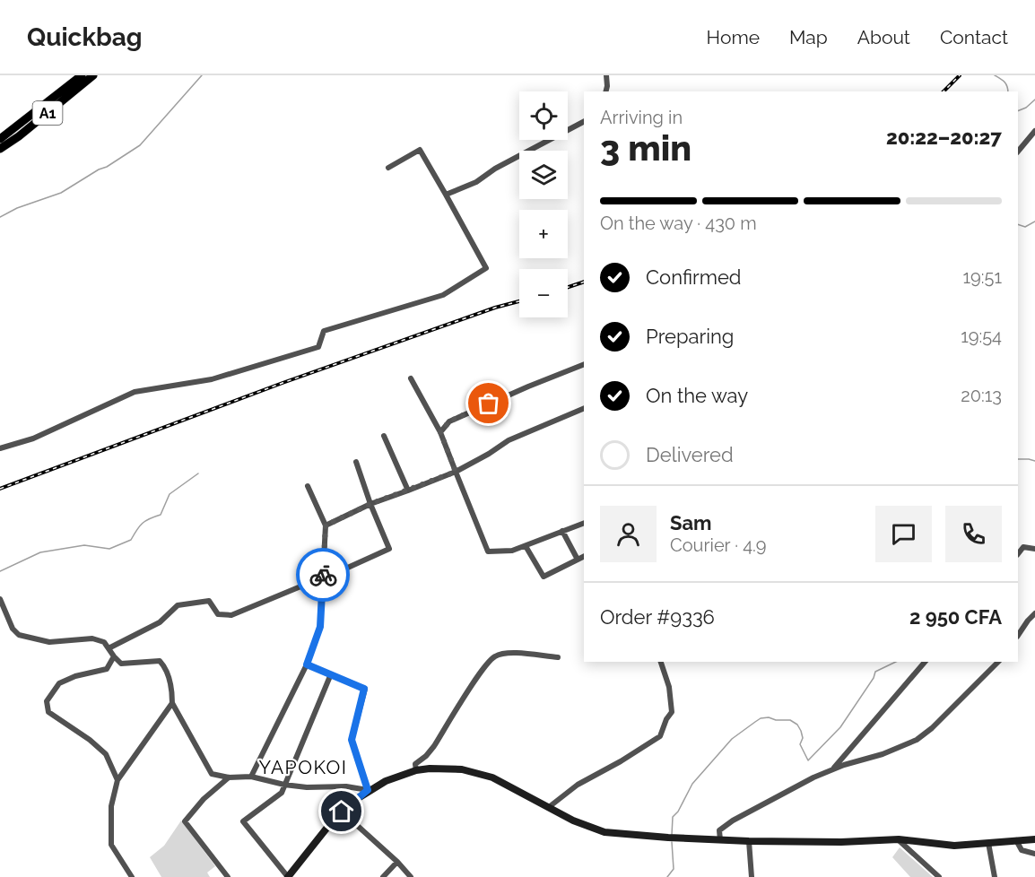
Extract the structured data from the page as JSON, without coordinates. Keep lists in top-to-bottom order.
{
  "streets": {
    "main road": ["A1"]
  },
  "districts": ["YAPOKOI"],
  "page": {
    "header": "Quickbag",
    "nav": [
      "Home",
      "Map",
      "About",
      "Contact"
    ],
    "map_buttons": ["+", "−"],
    "heading": ["3 min", "Arriving in", "20:22–20:27"],
    "panel": [
      "Sam",
      "Courier · 4.9",
      "Order #9336",
      "2 950 CFA"
    ],
    "bar": "On the way · 430 m",
    "list": [
      ["Confirmed", "19:51"],
      ["Preparing", "19:54"],
      ["On the way", "20:13"],
      "Delivered"
    ]
  }
}
